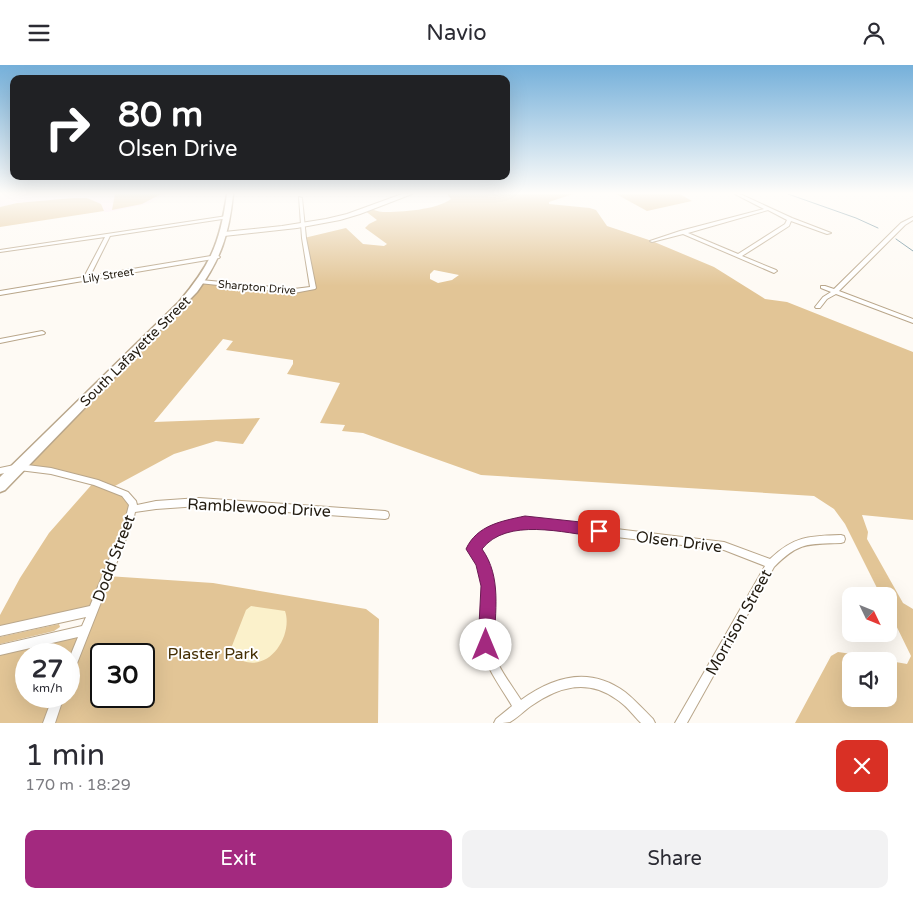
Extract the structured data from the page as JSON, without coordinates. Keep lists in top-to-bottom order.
{
  "streets": {
    "main road": ["South Lafayette Street"],
    "street": [
      "Lily Street",
      "Sharpton Drive",
      "Ramblewood Drive",
      "Olsen Drive",
      "Dodd Street",
      "Morrison Street"
    ]
  },
  "crossings": [
    ["Lily Street", "South Lafayette Street"],
    ["Sharpton Drive", "South Lafayette Street"],
    ["South Lafayette Street", "Dodd Street"],
    ["Ramblewood Drive", "Dodd Street"],
    ["Olsen Drive", "Morrison Street"]
  ],
  "parks": ["Plaster Park"],
  "north": "bottom right",
  "page": {
    "header": "Navio",
    "turn": ["80 m", "Olsen Drive"],
    "speed": "27 km/h",
    "limit": "30",
    "heading": ["1 min", "170 m · 18:29"],
    "buttons": ["Exit", "Share"]
  }
}
